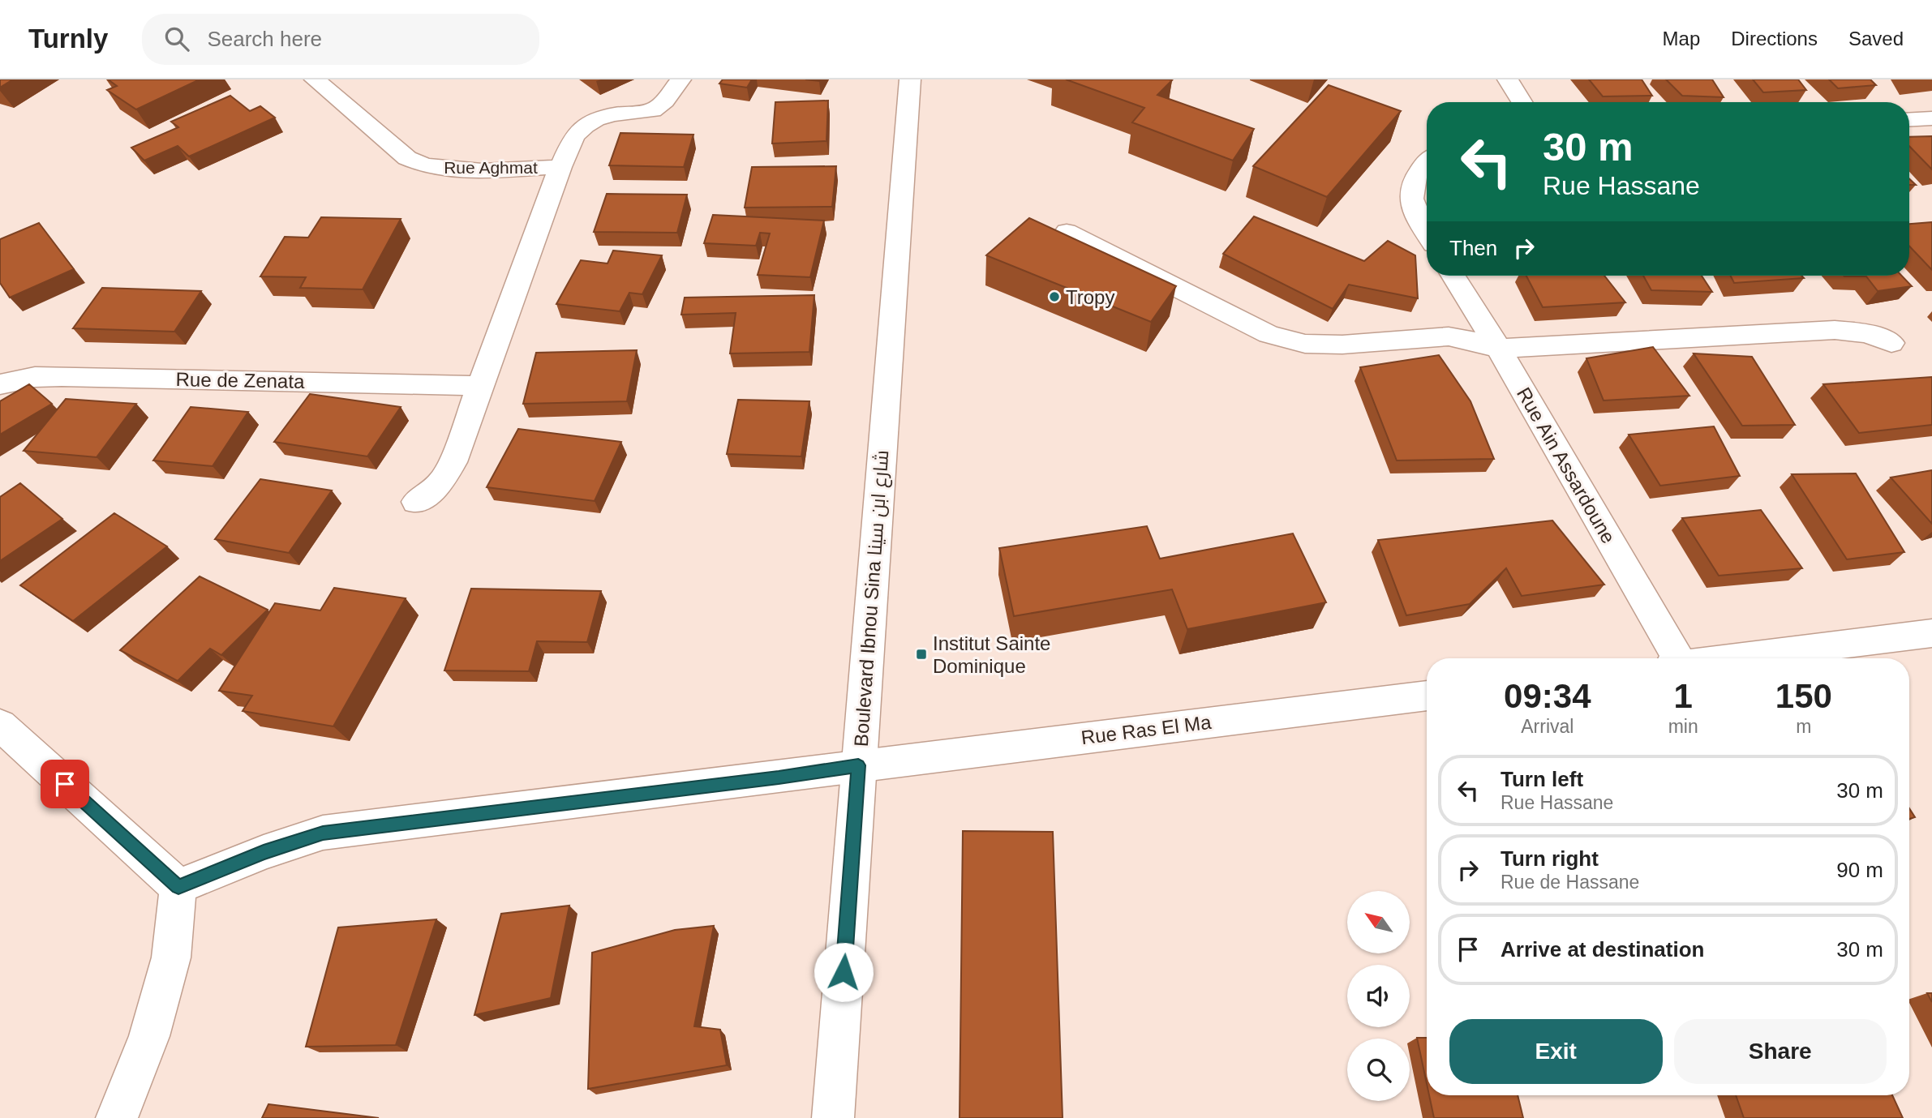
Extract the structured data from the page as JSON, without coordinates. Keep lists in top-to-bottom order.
{
  "streets": {
    "street": [
      "Rue Aghmat",
      "Rue de Zenata",
      "Rue Ain Assardoune",
      "Boulevard Ibnou Sina شارع ابن سينا",
      "Rue Ras El Ma"
    ]
  },
  "crossings": [
    ["Boulevard Ibnou Sina شارع ابن سينا", "Rue Ras El Ma"]
  ],
  "places": {
    "other": ["Tropy"],
    "transit": ["Institut Sainte Dominique"]
  },
  "north": "top left",
  "page": {
    "header": "Turnly",
    "search": "Search here",
    "nav": ["Map", "Directions", "Saved"],
    "turn": ["30 m", "Rue Hassane"],
    "then": "Then",
    "eta": [
      "09:34",
      "Arrival",
      "1",
      "min",
      "150",
      "m"
    ],
    "list": [
      {
        "name": "Turn left",
        "note": "Rue Hassane",
        "value": "30 m"
      },
      {
        "name": "Turn right",
        "note": "Rue de Hassane",
        "value": "90 m"
      },
      {
        "name": "Arrive at destination",
        "value": "30 m"
      }
    ],
    "buttons": ["Exit", "Share"]
  }
}
